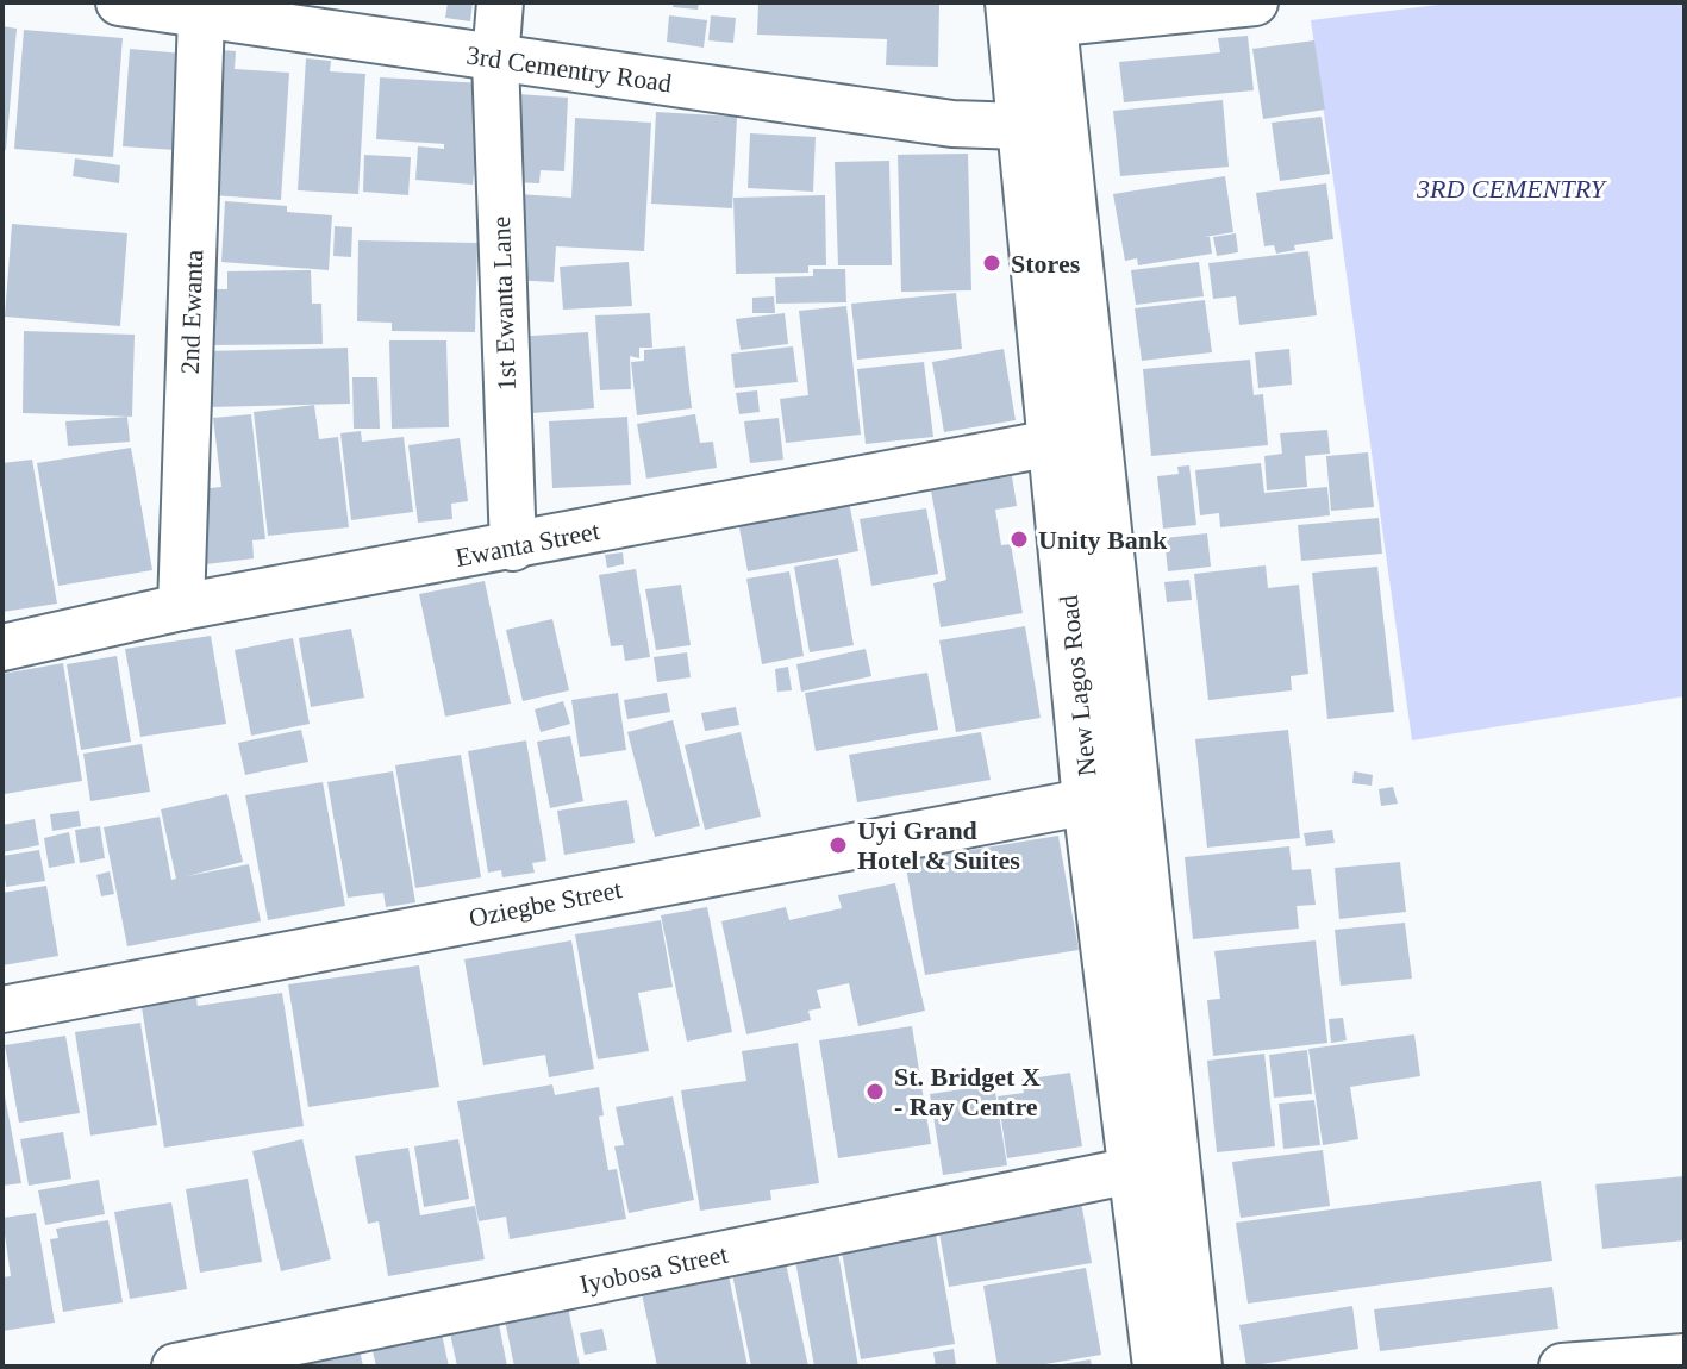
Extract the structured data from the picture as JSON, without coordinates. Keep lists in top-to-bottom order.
{
  "streets": {
    "main road": ["New Lagos Road"],
    "street": [
      "3rd Cementry Road",
      "1st Ewanta Lane",
      "2nd Ewanta",
      "Ewanta Street",
      "Oziegbe Street",
      "Iyobosa Street"
    ]
  },
  "crossings": [
    ["3rd Cementry Road", "1st Ewanta Lane"],
    ["3rd Cementry Road", "2nd Ewanta"],
    ["3rd Cementry Road", "New Lagos Road"],
    ["1st Ewanta Lane", "Ewanta Street"],
    ["2nd Ewanta", "Ewanta Street"],
    ["Ewanta Street", "New Lagos Road"],
    ["New Lagos Road", "Oziegbe Street"],
    ["New Lagos Road", "Iyobosa Street"]
  ],
  "parks": ["3RD CEMENTRY"],
  "places": [
    "Stores",
    "Unity Bank",
    "Uyi Grand Hotel & Suites",
    "St. Bridget X - Ray Centre"
  ]
}
